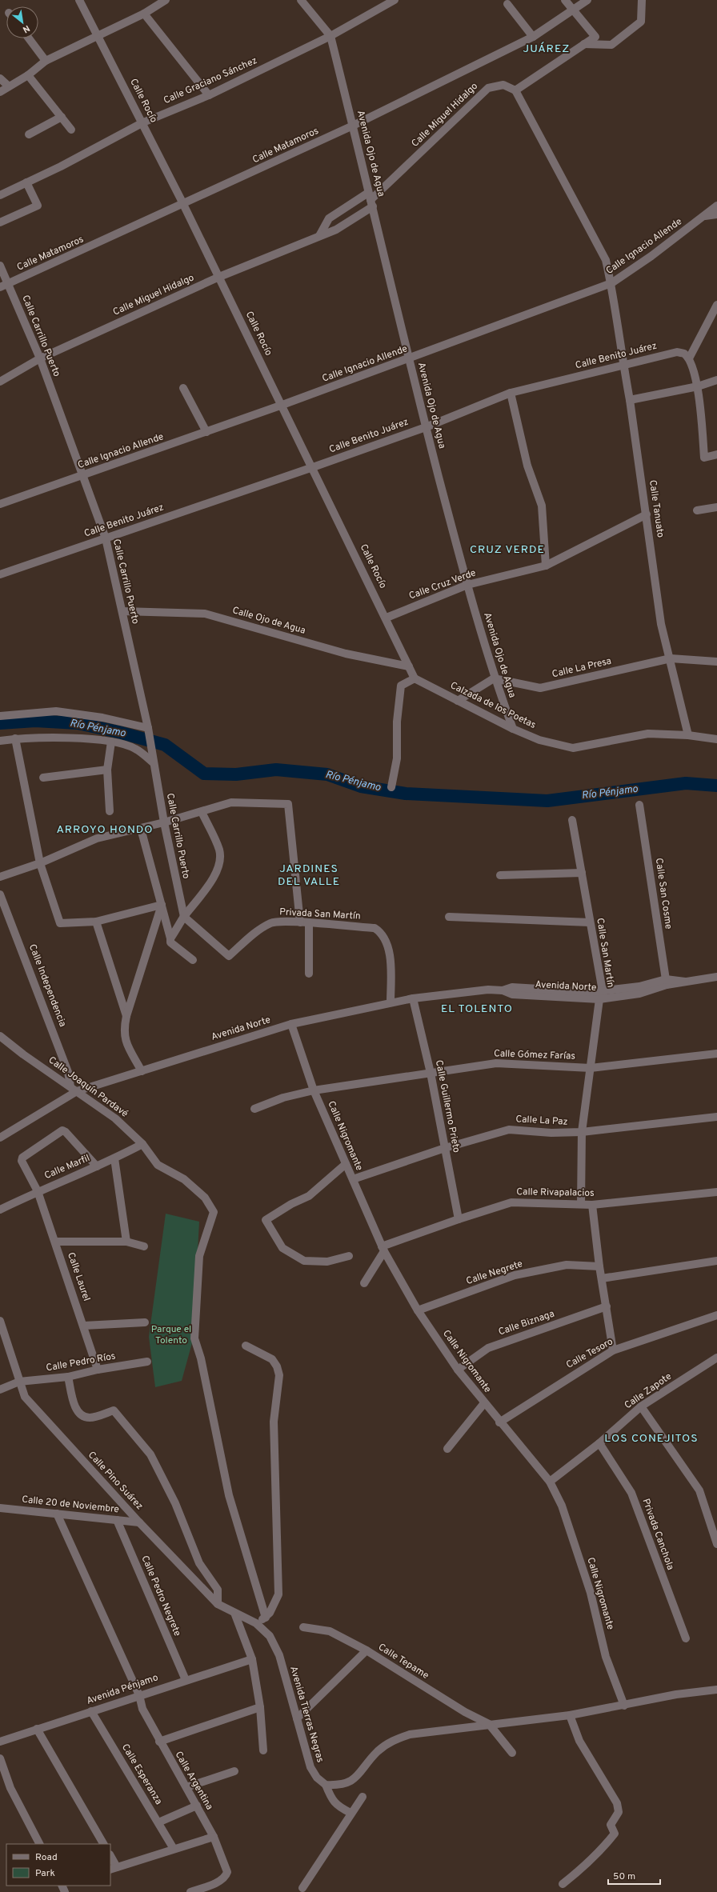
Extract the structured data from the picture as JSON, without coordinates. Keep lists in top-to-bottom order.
{
  "streets": {
    "street": [
      "Calle Graciano Sánchez",
      "Calle Rocío",
      "Calle Miguel Hidalgo",
      "Calle Matamoros",
      "Avenida Ojo de Agua",
      "Calle Ignacio Allende",
      "Calle Carrillo Puerto",
      "Calle Benito Juárez",
      "Calle Tanuato",
      "Calle Cruz Verde",
      "Calle Ojo de Agua",
      "Calle La Presa",
      "Calzada de los Poetas",
      "Calle San Cosme",
      "Privada San Martín",
      "Calle San Martín",
      "Calle Independencia",
      "Avenida Norte",
      "Calle Gómez Farías",
      "Calle Joaquín Pardavé",
      "Calle Guillermo Prieto",
      "Calle La Paz",
      "Calle Nigromante",
      "Calle Marfil",
      "Calle Rivapalacios",
      "Calle Negrete",
      "Calle Laurel",
      "Calle Biznaga",
      "Calle Tesoro",
      "Calle Pedro Ríos",
      "Calle Zapote",
      "Calle Pino Suárez",
      "Calle 20 de Noviembre",
      "Privada Canchola",
      "Calle Pedro Negrete",
      "Calle Tepame",
      "Avenida Pénjamo",
      "Avenida Tierras Negras",
      "Calle Esperanza",
      "Calle Argentina"
    ]
  },
  "crossings": [
    ["Calle Graciano Sánchez", "Calle Rocío"],
    ["Calle Graciano Sánchez", "Avenida Ojo de Agua"],
    ["Calle Rocío", "Calle Miguel Hidalgo"],
    ["Calle Rocío", "Calle Matamoros"],
    ["Calle Rocío", "Calle Ignacio Allende"],
    ["Calle Rocío", "Calle Benito Juárez"],
    ["Calle Rocío", "Calle Cruz Verde"],
    ["Calle Rocío", "Calle Ojo de Agua"],
    ["Calle Rocío", "Calzada de los Poetas"],
    ["Calle Miguel Hidalgo", "Avenida Ojo de Agua"],
    ["Calle Miguel Hidalgo", "Calle Carrillo Puerto"],
    ["Calle Miguel Hidalgo", "Calle Tanuato"],
    ["Calle Matamoros", "Avenida Ojo de Agua"],
    ["Calle Matamoros", "Calle Carrillo Puerto"],
    ["Avenida Ojo de Agua", "Calle Ignacio Allende"],
    ["Avenida Ojo de Agua", "Calle Benito Juárez"],
    ["Avenida Ojo de Agua", "Calle Cruz Verde"],
    ["Avenida Ojo de Agua", "Calle La Presa"],
    ["Avenida Ojo de Agua", "Calzada de los Poetas"],
    ["Calle Ignacio Allende", "Calle Carrillo Puerto"],
    ["Calle Ignacio Allende", "Calle Tanuato"],
    ["Calle Carrillo Puerto", "Calle Benito Juárez"],
    ["Calle Carrillo Puerto", "Calle Ojo de Agua"],
    ["Calle Carrillo Puerto", "Privada San Martín"],
    ["Calle Benito Juárez", "Calle Tanuato"],
    ["Calle Tanuato", "Calle Cruz Verde"],
    ["Calle Tanuato", "Calle La Presa"],
    ["Calle Tanuato", "Calzada de los Poetas"],
    ["Calle San Cosme", "Avenida Norte"],
    ["Privada San Martín", "Avenida Norte"],
    ["Calle San Martín", "Avenida Norte"],
    ["Calle San Martín", "Calle Gómez Farías"],
    ["Calle San Martín", "Calle La Paz"],
    ["Calle San Martín", "Calle Rivapalacios"],
    ["Calle Independencia", "Avenida Norte"],
    ["Calle Independencia", "Calle Joaquín Pardavé"],
    ["Avenida Norte", "Calle Joaquín Pardavé"],
    ["Avenida Norte", "Calle Guillermo Prieto"],
    ["Avenida Norte", "Calle Nigromante"],
    ["Calle Gómez Farías", "Calle Guillermo Prieto"],
    ["Calle Gómez Farías", "Calle Nigromante"],
    ["Calle Joaquín Pardavé", "Calle Marfil"],
    ["Calle Guillermo Prieto", "Calle La Paz"],
    ["Calle Guillermo Prieto", "Calle Rivapalacios"],
    ["Calle La Paz", "Calle Nigromante"],
    ["Calle Nigromante", "Calle Rivapalacios"],
    ["Calle Nigromante", "Calle Negrete"],
    ["Calle Nigromante", "Calle Biznaga"],
    ["Calle Nigromante", "Calle Tesoro"],
    ["Calle Nigromante", "Calle Zapote"],
    ["Calle Marfil", "Calle Laurel"],
    ["Calle Laurel", "Calle Pedro Ríos"],
    ["Calle Pedro Ríos", "Calle Pino Suárez"],
    ["Calle Zapote", "Privada Canchola"],
    ["Calle Pino Suárez", "Calle 20 de Noviembre"],
    ["Calle Pino Suárez", "Avenida Tierras Negras"],
    ["Calle 20 de Noviembre", "Calle Pedro Negrete"],
    ["Calle 20 de Noviembre", "Calle Argentina"],
    ["Calle Pedro Negrete", "Avenida Pénjamo"],
    ["Avenida Pénjamo", "Calle Esperanza"],
    ["Avenida Pénjamo", "Calle Argentina"]
  ],
  "districts": [
    "JUÁREZ",
    "CRUZ VERDE",
    "ARROYO HONDO",
    "JARDINES DEL VALLE",
    "EL TOLENTO",
    "LOS CONEJITOS"
  ],
  "water": ["Río Pénjamo"],
  "parks": ["Parque el Tolento"],
  "legend": ["Road", "Park"],
  "scale_bar": "50 m",
  "north": "bottom right"
}
